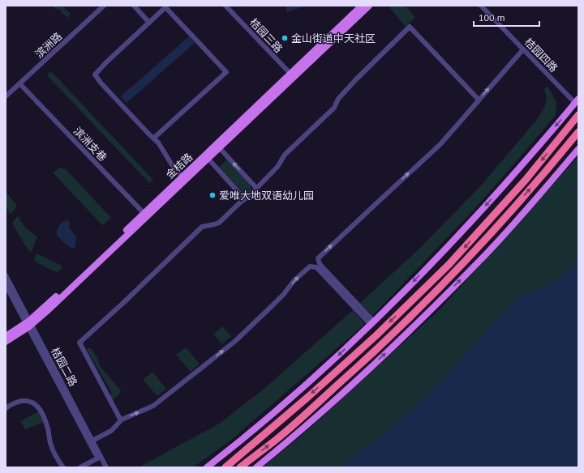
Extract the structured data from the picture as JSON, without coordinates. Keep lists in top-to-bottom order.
{
  "streets": {
    "main road": ["金桔路"],
    "street": [
      "桔园三路",
      "滨洲路",
      "桔园四路",
      "滨洲支巷",
      "桔园二路"
    ]
  },
  "crossings": [
    ["桔园三路", "金桔路"],
    ["滨洲路", "滨洲支巷"],
    ["滨洲支巷", "金桔路"],
    ["金桔路", "桔园二路"]
  ],
  "places": ["金山街道中天社区", "爱唯大地双语幼儿园"],
  "scale_bar": "100 m"
}
